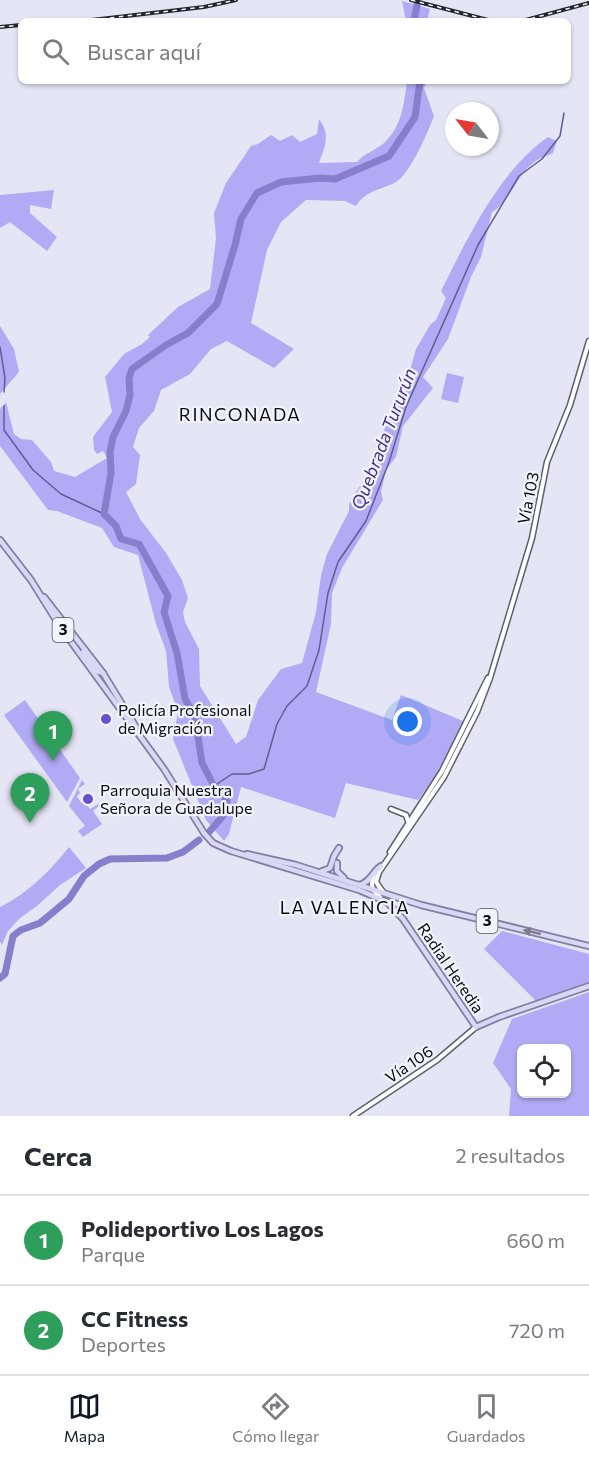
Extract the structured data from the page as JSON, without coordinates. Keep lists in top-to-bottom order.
{
  "streets": {
    "main road": [
      "Vía 103",
      "3",
      "Radial Heredia",
      "Vía 106"
    ]
  },
  "crossings": [
    ["Vía 103", "Radial Heredia"],
    ["Radial Heredia", "Vía 106"]
  ],
  "districts": ["RINCONADA", "LA VALENCIA"],
  "water": ["Quebrada Tururún"],
  "places": ["Policía Profesional de Migración", "Parroquia Nuestra Señora de Guadalupe"],
  "north": "top left",
  "page": {
    "search": "Buscar aquí",
    "pins": ["1", "2"],
    "heading": ["Cerca", "2 resultados"],
    "list": [
      {
        "mark": "1",
        "name": "Polideportivo Los Lagos",
        "note": "Parque",
        "value": "660 m"
      },
      {
        "mark": "2",
        "name": "CC Fitness",
        "note": "Deportes",
        "value": "720 m"
      }
    ],
    "nav": ["Mapa", "Cómo llegar", "Guardados"]
  }
}
